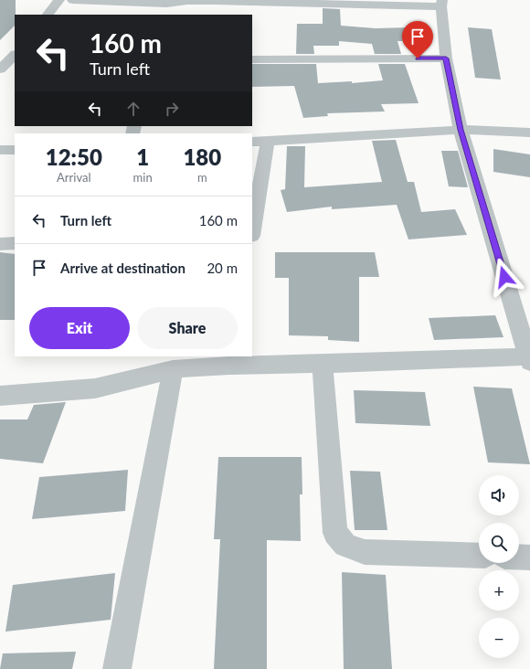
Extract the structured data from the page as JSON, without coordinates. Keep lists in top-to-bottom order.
{
  "page": {
    "turn": ["160 m", "Turn left"],
    "eta": [
      "12:50",
      "Arrival",
      "1",
      "min",
      "180",
      "m"
    ],
    "list": [
      {
        "name": "Turn left",
        "value": "160 m"
      },
      {
        "name": "Arrive at destination",
        "value": "20 m"
      }
    ],
    "buttons": ["Exit", "Share"],
    "map_buttons": ["+", "−"]
  }
}
